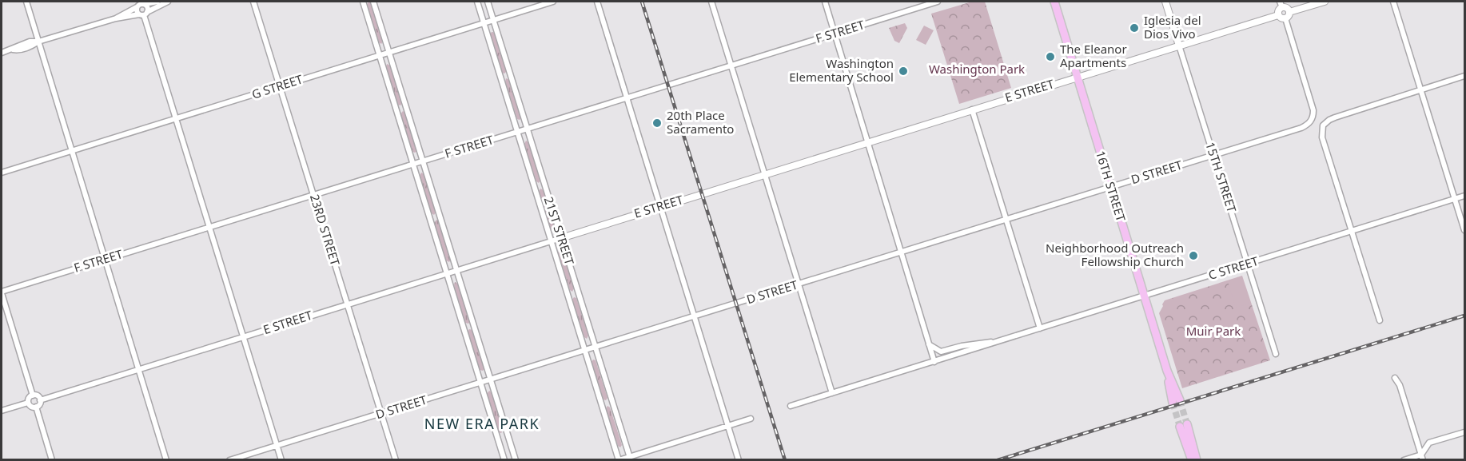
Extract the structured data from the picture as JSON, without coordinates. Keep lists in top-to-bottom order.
{
  "streets": {
    "main road": ["16TH STREET"],
    "street": [
      "F STREET",
      "G STREET",
      "E STREET",
      "D STREET",
      "15TH STREET",
      "23RD STREET",
      "21ST STREET",
      "C STREET"
    ]
  },
  "crossings": [
    ["F STREET", "23RD STREET"],
    ["F STREET", "21ST STREET"],
    ["G STREET", "23RD STREET"],
    ["G STREET", "21ST STREET"],
    ["E STREET", "15TH STREET"],
    ["E STREET", "16TH STREET"],
    ["E STREET", "23RD STREET"],
    ["E STREET", "21ST STREET"],
    ["D STREET", "15TH STREET"],
    ["D STREET", "16TH STREET"],
    ["D STREET", "23RD STREET"],
    ["D STREET", "21ST STREET"],
    ["15TH STREET", "C STREET"],
    ["16TH STREET", "C STREET"]
  ],
  "districts": ["NEW ERA PARK"],
  "parks": ["Washington Park", "Muir Park"],
  "places": [
    "Iglesia del Dios Vivo",
    "The Eleanor Apartments",
    "Washington Elementary School",
    "20th Place Sacramento",
    "Neighborhood Outreach Fellowship Church"
  ]
}
